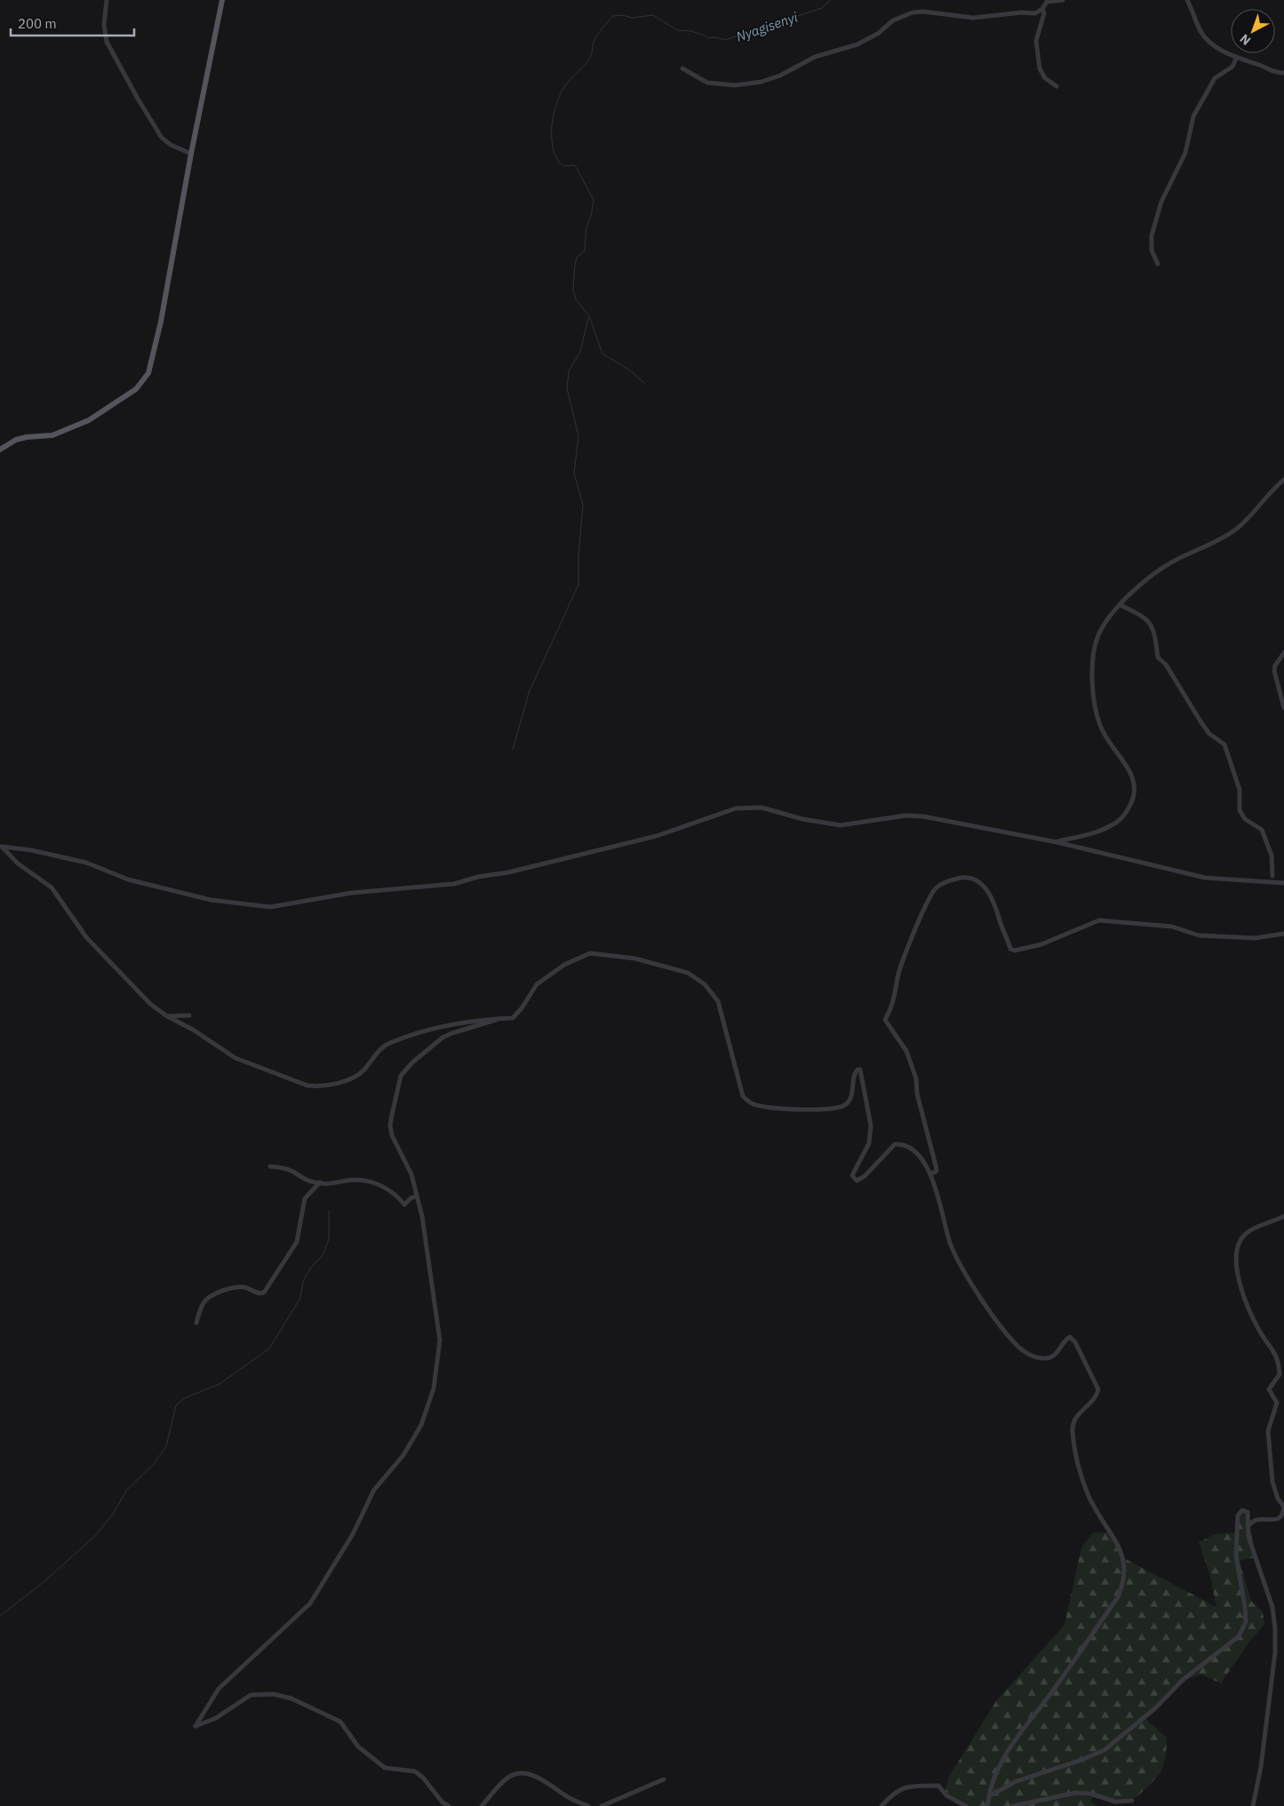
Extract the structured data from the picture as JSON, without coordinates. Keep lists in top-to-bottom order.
{
  "water": ["Nyagisenyi"],
  "scale_bar": "200 m",
  "north": "bottom left"
}
